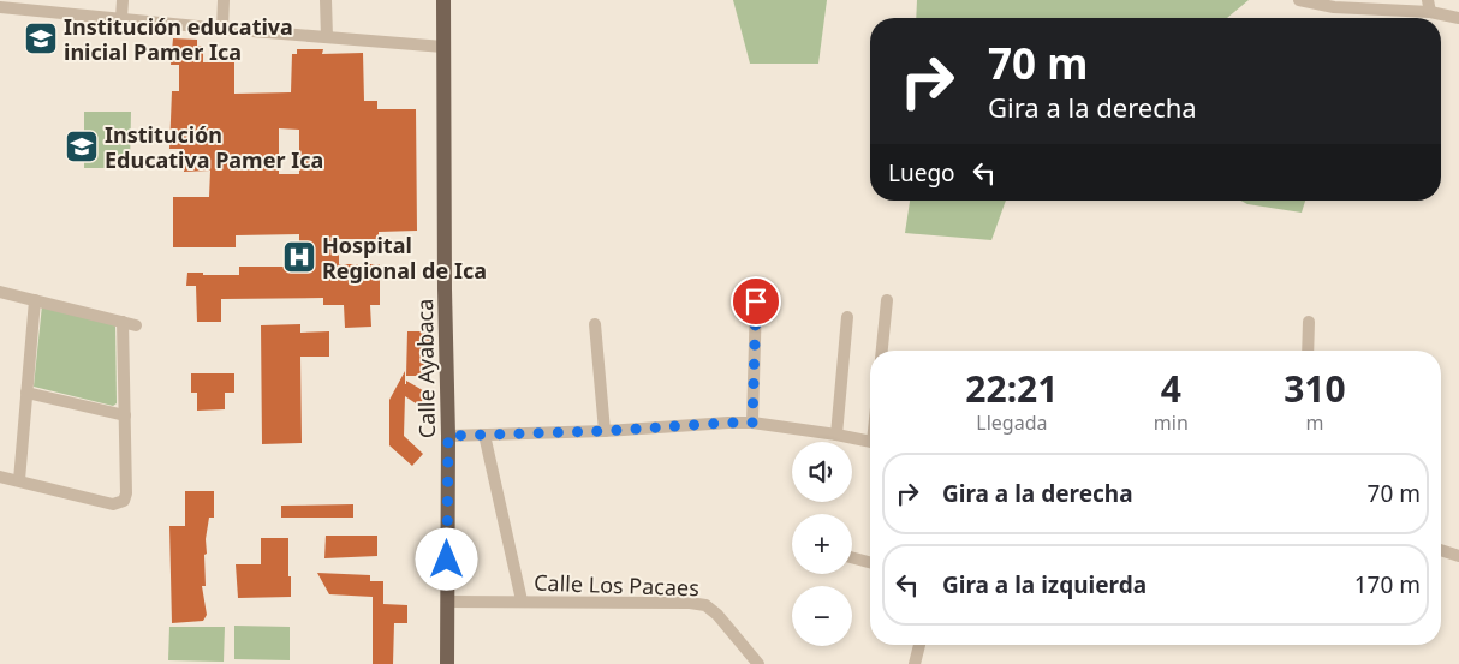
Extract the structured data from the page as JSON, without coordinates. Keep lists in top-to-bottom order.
{
  "streets": {
    "main road": ["Calle Ayabaca"],
    "street": ["Calle Los Pacaes"]
  },
  "crossings": [
    ["Calle Ayabaca", "Calle Los Pacaes"]
  ],
  "places": {
    "school or university": ["Institución educativa inicial Pamer Ica", "Institución Educativa Pamer Ica"],
    "hospital": ["Hospital Regional de Ica"]
  },
  "page": {
    "turn": ["70 m", "Gira a la derecha"],
    "then": "Luego",
    "eta": [
      "22:21",
      "Llegada",
      "4",
      "min",
      "310",
      "m"
    ],
    "map_buttons": ["+", "−"],
    "list": [
      {
        "name": "Gira a la derecha",
        "value": "70 m"
      },
      {
        "name": "Gira a la izquierda",
        "value": "170 m"
      }
    ]
  }
}
